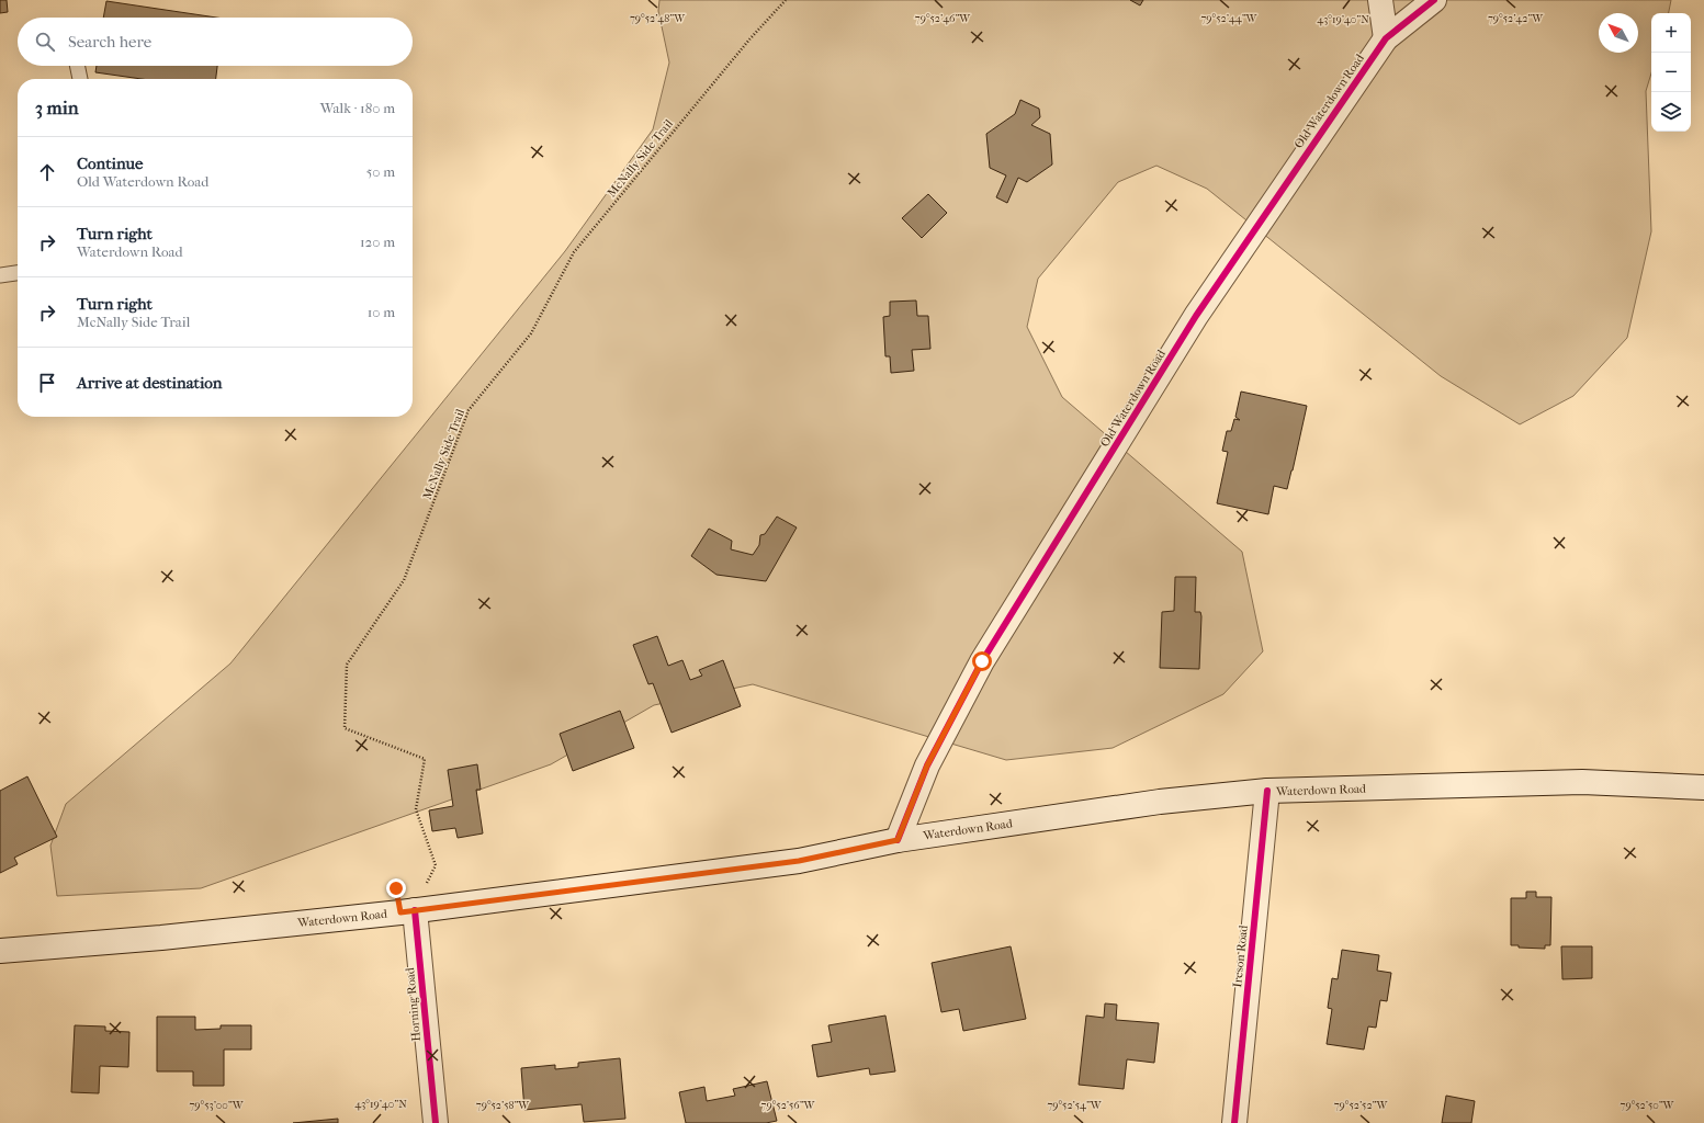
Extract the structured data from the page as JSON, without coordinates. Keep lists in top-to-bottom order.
{
  "streets": {
    "main road": [
      "Old Waterdown Road",
      "Waterdown Road",
      "Ireson Road",
      "Horning Road"
    ],
    "path": ["McNally Side Trail"]
  },
  "crossings": [
    ["Old Waterdown Road", "Waterdown Road"],
    ["Waterdown Road", "Ireson Road"],
    ["Waterdown Road", "Horning Road"]
  ],
  "north": "top left",
  "page": {
    "map_buttons": ["+", "−"],
    "search": "Search here",
    "heading": ["3 min", "Walk · 180 m"],
    "list": [
      ["Continue", "Old Waterdown Road", "50 m"],
      ["Turn right", "Waterdown Road", "120 m"],
      ["Turn right", "McNally Side Trail", "10 m"],
      "Arrive at destination"
    ]
  },
  "coordinates": [
    "79°52'48\"W",
    "79°52'44\"W",
    "79°52'46\"W",
    "79°52'42\"W",
    "43°19'40\"N",
    "79°53'00\"W",
    "79°52'58\"W",
    "79°52'56\"W",
    "79°52'54\"W",
    "79°52'52\"W",
    "79°52'50\"W"
  ]
}
